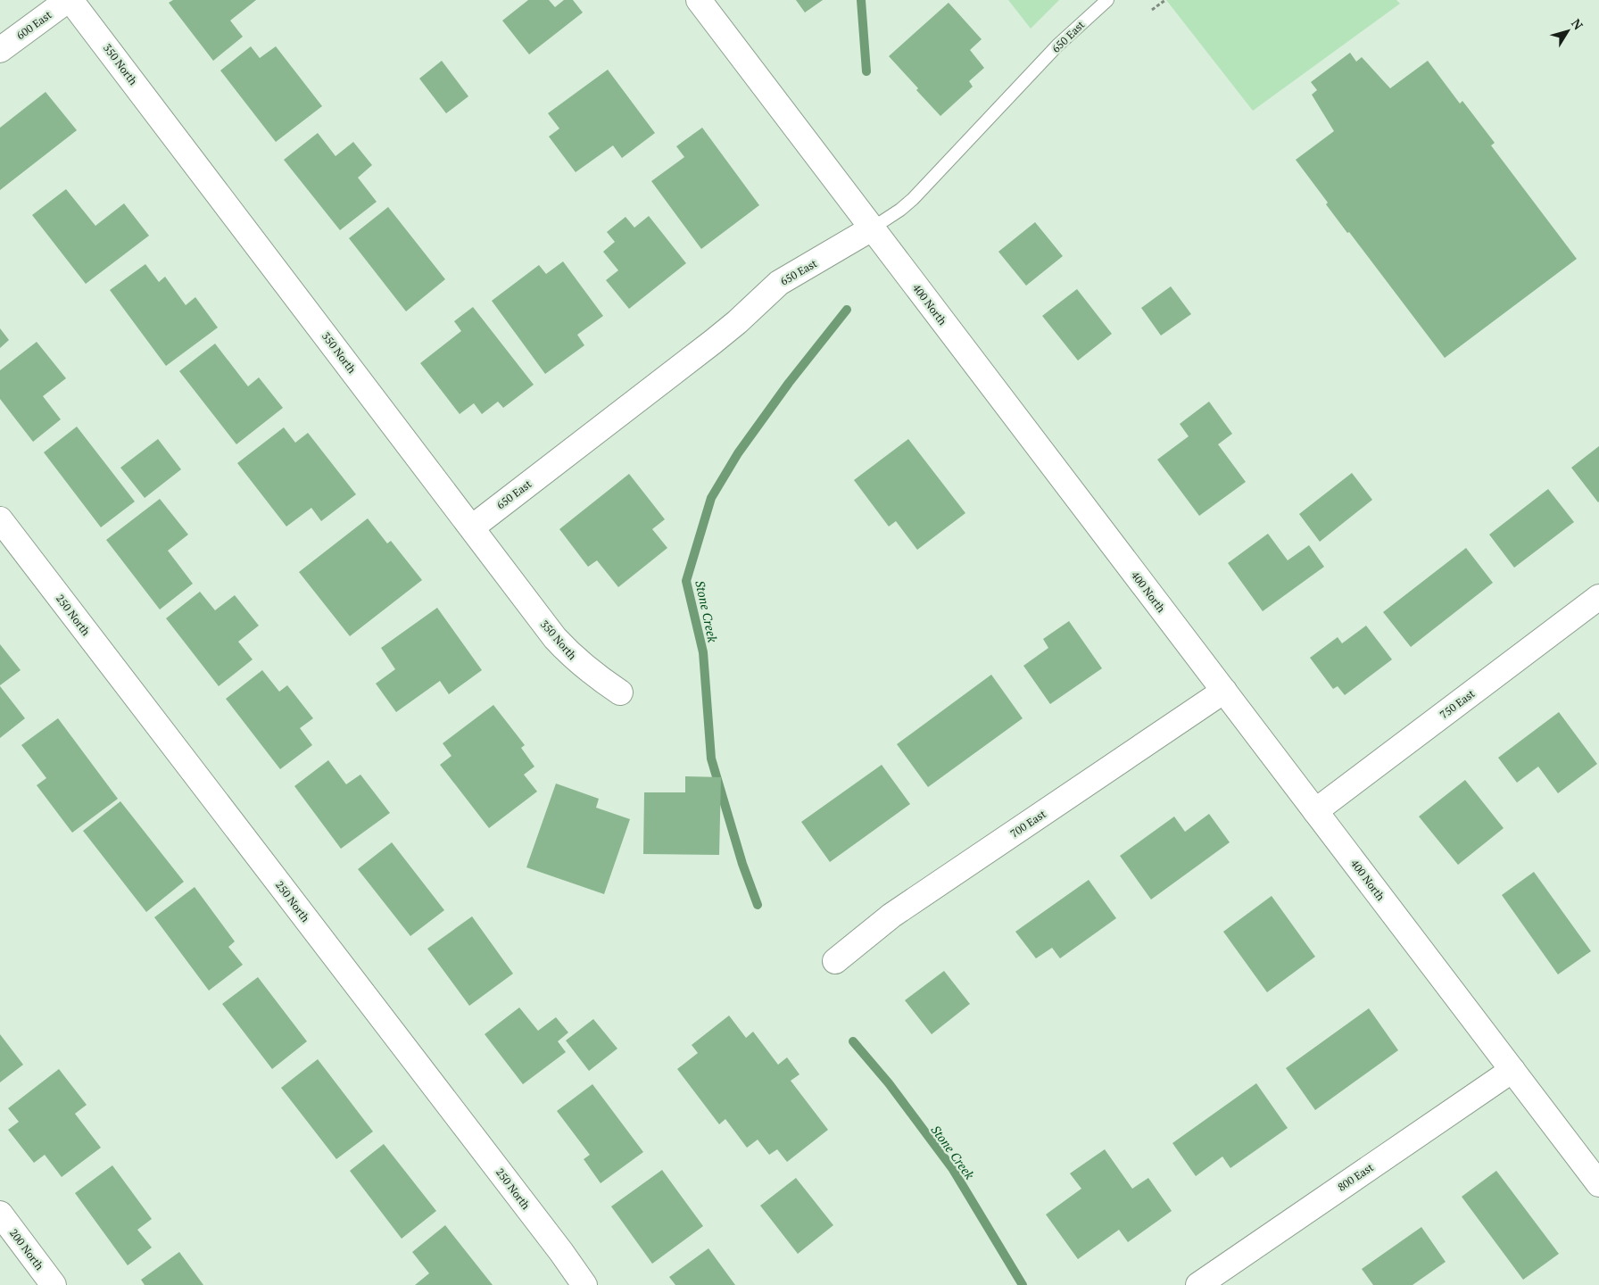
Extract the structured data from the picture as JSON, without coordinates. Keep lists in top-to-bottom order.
{
  "streets": {
    "street": [
      "600 East",
      "650 East",
      "350 North",
      "400 North",
      "250 North",
      "750 East",
      "700 East",
      "800 East",
      "200 North"
    ]
  },
  "crossings": [
    ["600 East", "350 North"],
    ["650 East", "350 North"],
    ["650 East", "400 North"],
    ["400 North", "750 East"],
    ["400 North", "700 East"],
    ["400 North", "800 East"]
  ],
  "water": ["Stone Creek"],
  "north": "top right"
}
